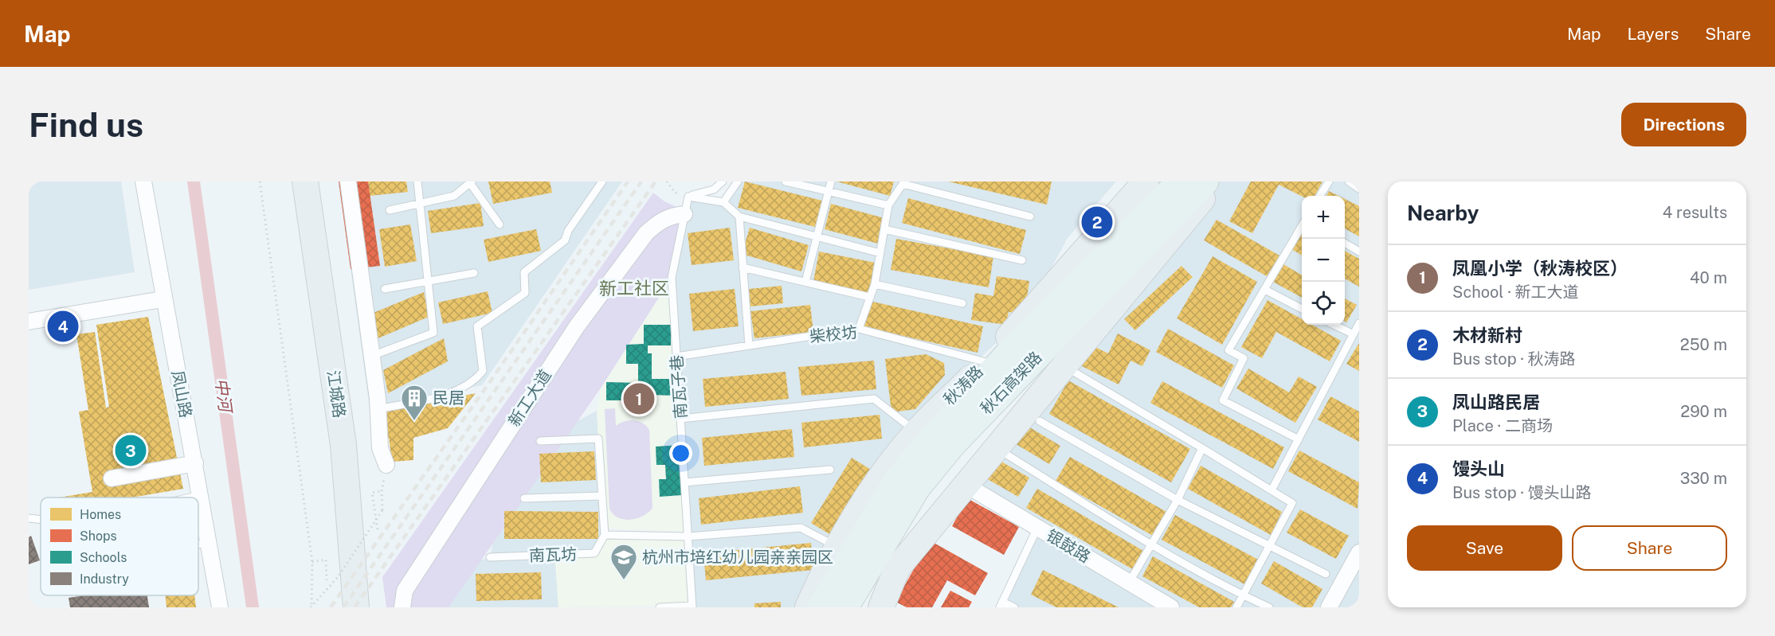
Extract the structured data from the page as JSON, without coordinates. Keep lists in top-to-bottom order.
{
  "streets": {
    "highway": ["秋石高架路"],
    "main road": ["秋涛路", "江城路"],
    "street": ["凤山路", "新工大道", "银鼓路"],
    "lane": ["柴校坊", "南瓦子巷", "南瓦坊"]
  },
  "crossings": [
    ["柴校坊", "秋涛路"],
    ["柴校坊", "南瓦子巷"],
    ["南瓦子巷", "新工大道"]
  ],
  "districts": ["新工社区"],
  "water": ["中河"],
  "places": {
    "building": ["民居"],
    "school or university": ["杭州市培红幼儿园亲亲园区"]
  },
  "legend": [
    "Homes",
    "Shops",
    "Schools",
    "Industry"
  ],
  "page": {
    "header": "Map",
    "nav": ["Map", "Layers", "Share"],
    "buttons": [
      "Directions",
      ["Save", "Share"]
    ],
    "title": "Find us",
    "heading": ["Nearby", "4 results"],
    "map_buttons": ["+", "−"],
    "pins": [
      "2",
      "4",
      "1",
      "3"
    ],
    "list": [
      {
        "mark": "1",
        "name": "凤凰小学（秋涛校区）",
        "note": "School · 新工大道",
        "value": "40 m"
      },
      {
        "mark": "2",
        "name": "木材新村",
        "note": "Bus stop · 秋涛路",
        "value": "250 m"
      },
      {
        "mark": "3",
        "name": "凤山路民居",
        "note": "Place · 二商场",
        "value": "290 m"
      },
      {
        "mark": "4",
        "name": "馒头山",
        "note": "Bus stop · 馒头山路",
        "value": "330 m"
      }
    ]
  }
}
